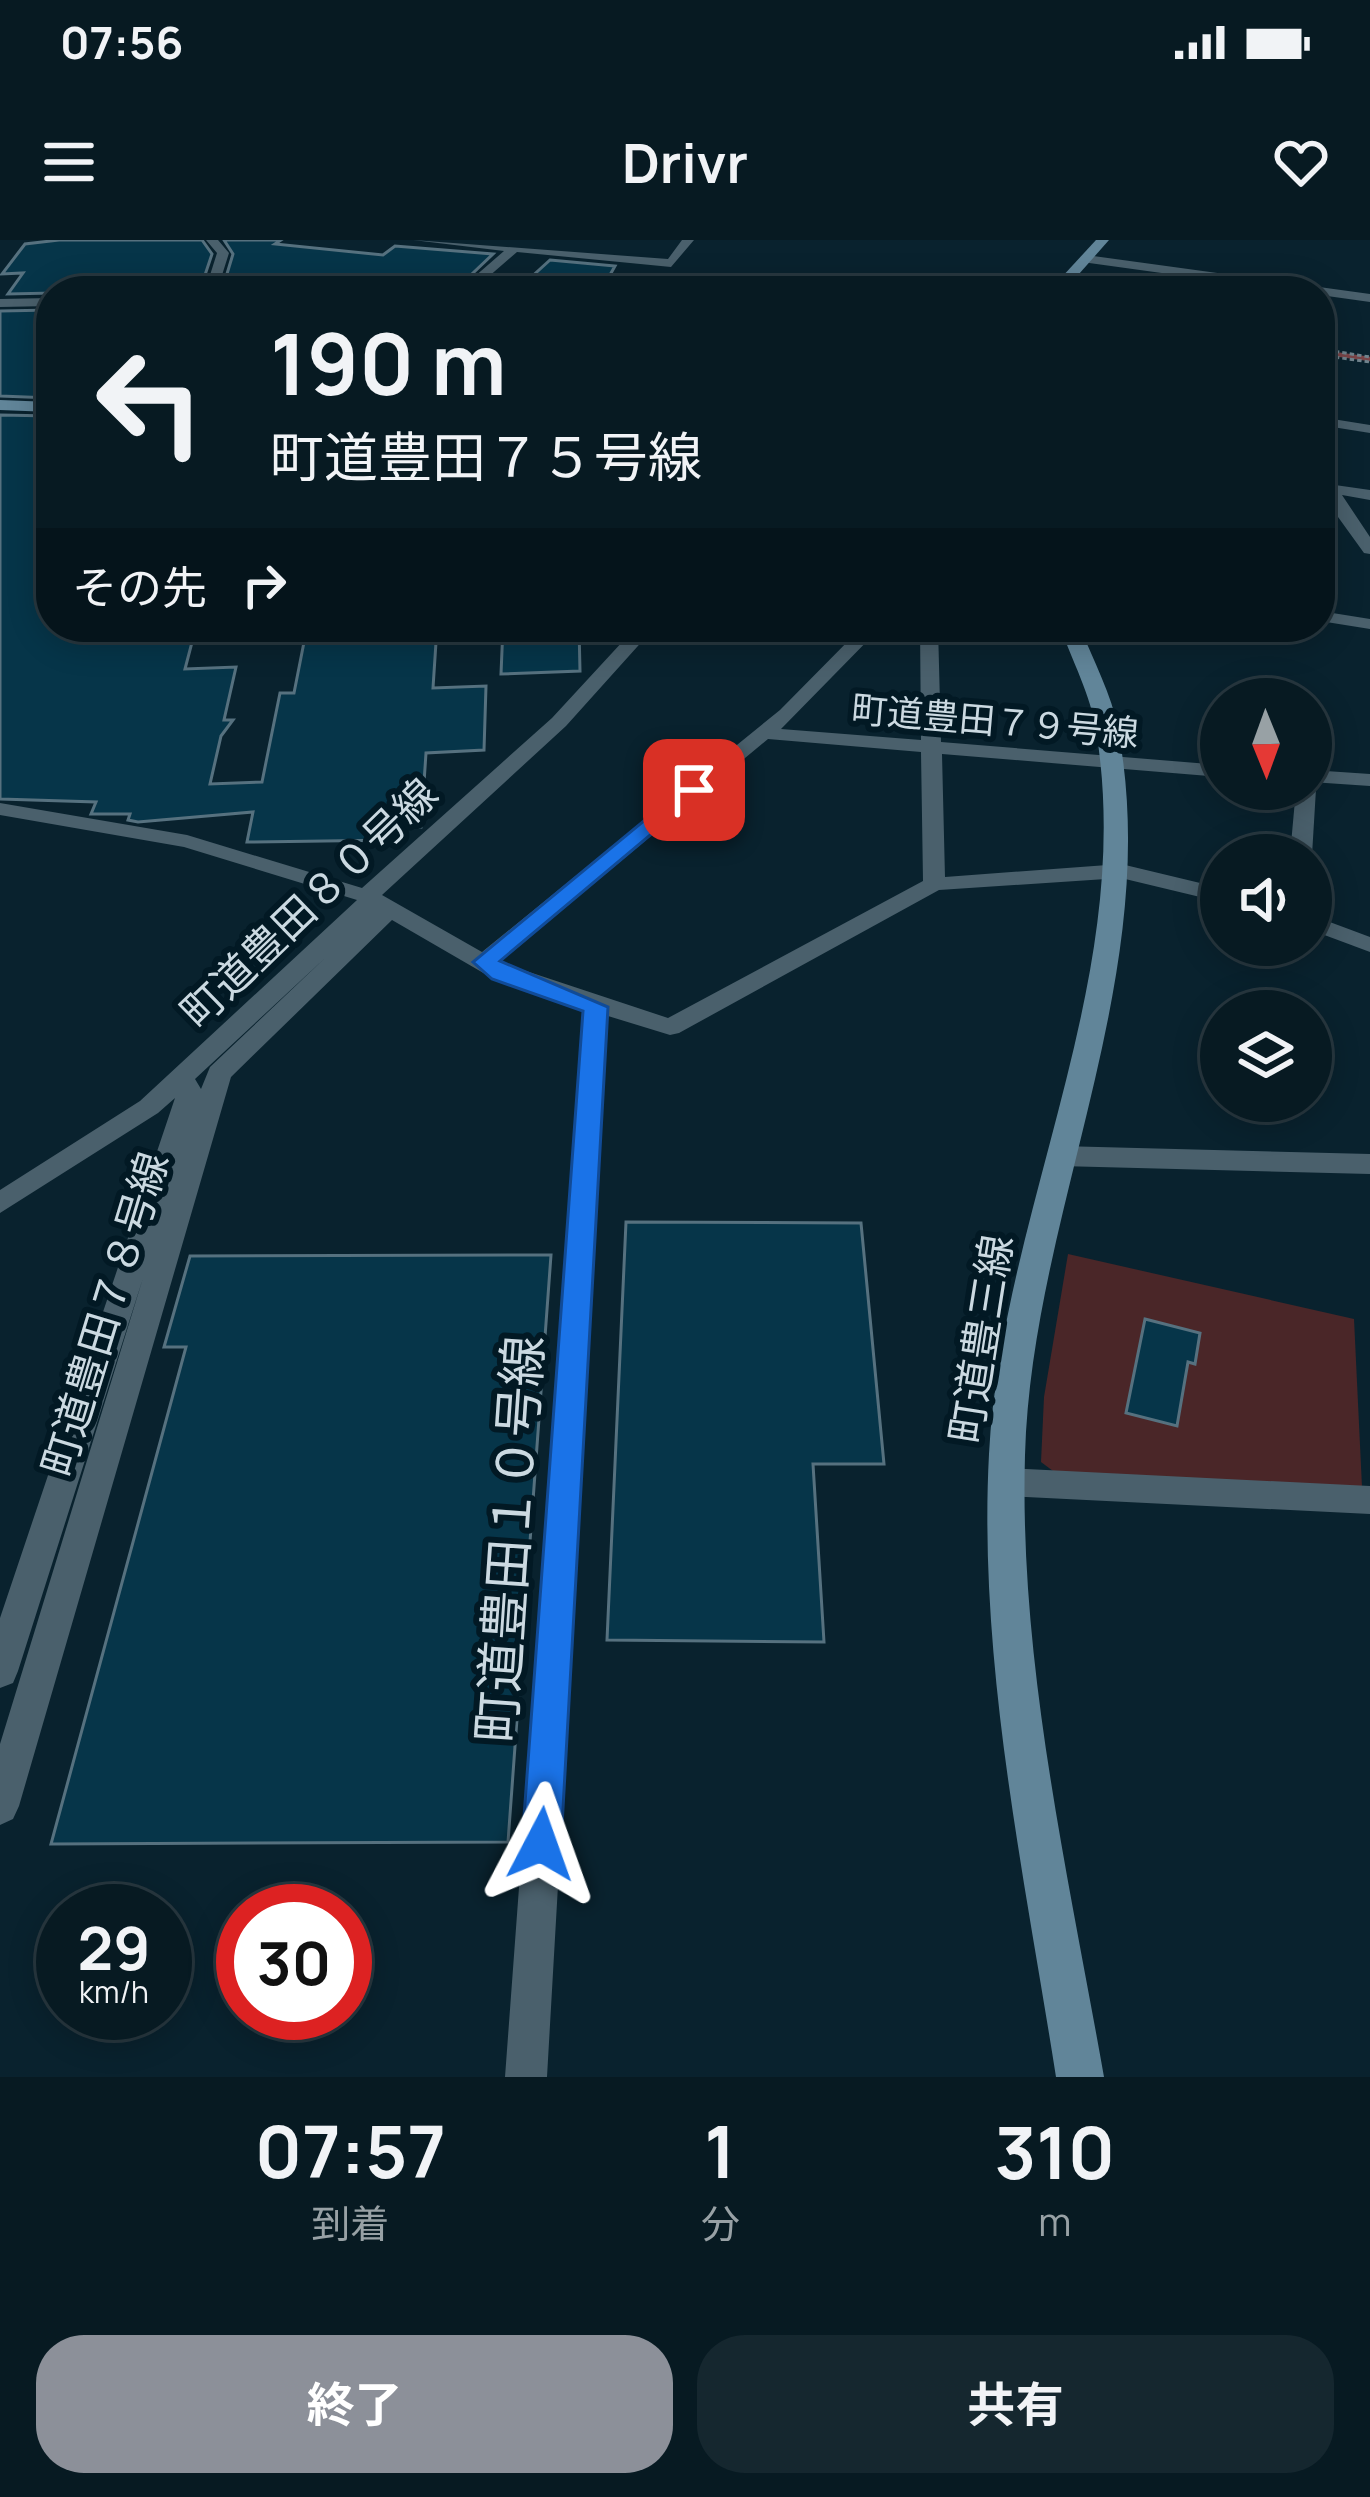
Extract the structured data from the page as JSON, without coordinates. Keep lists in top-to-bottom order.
{
  "streets": {
    "street": [
      "町道豊田７９号線",
      "町道豊田８０号線",
      "町道豊田７８号線",
      "町道豊三線",
      "町道豊田１０号線"
    ]
  },
  "crossings": [
    ["町道豊田７９号線", "町道豊三線"],
    ["町道豊田８０号線", "町道豊田７８号線"]
  ],
  "north": "bottom",
  "page": {
    "status": "07:56",
    "header": "Drivr",
    "turn": ["190 m", "町道豊田７５号線"],
    "then": "その先",
    "speed": "29 km/h",
    "limit": "30",
    "eta": [
      "07:57",
      "到着",
      "1",
      "分",
      "310",
      "m"
    ],
    "buttons": ["終了", "共有"]
  }
}
